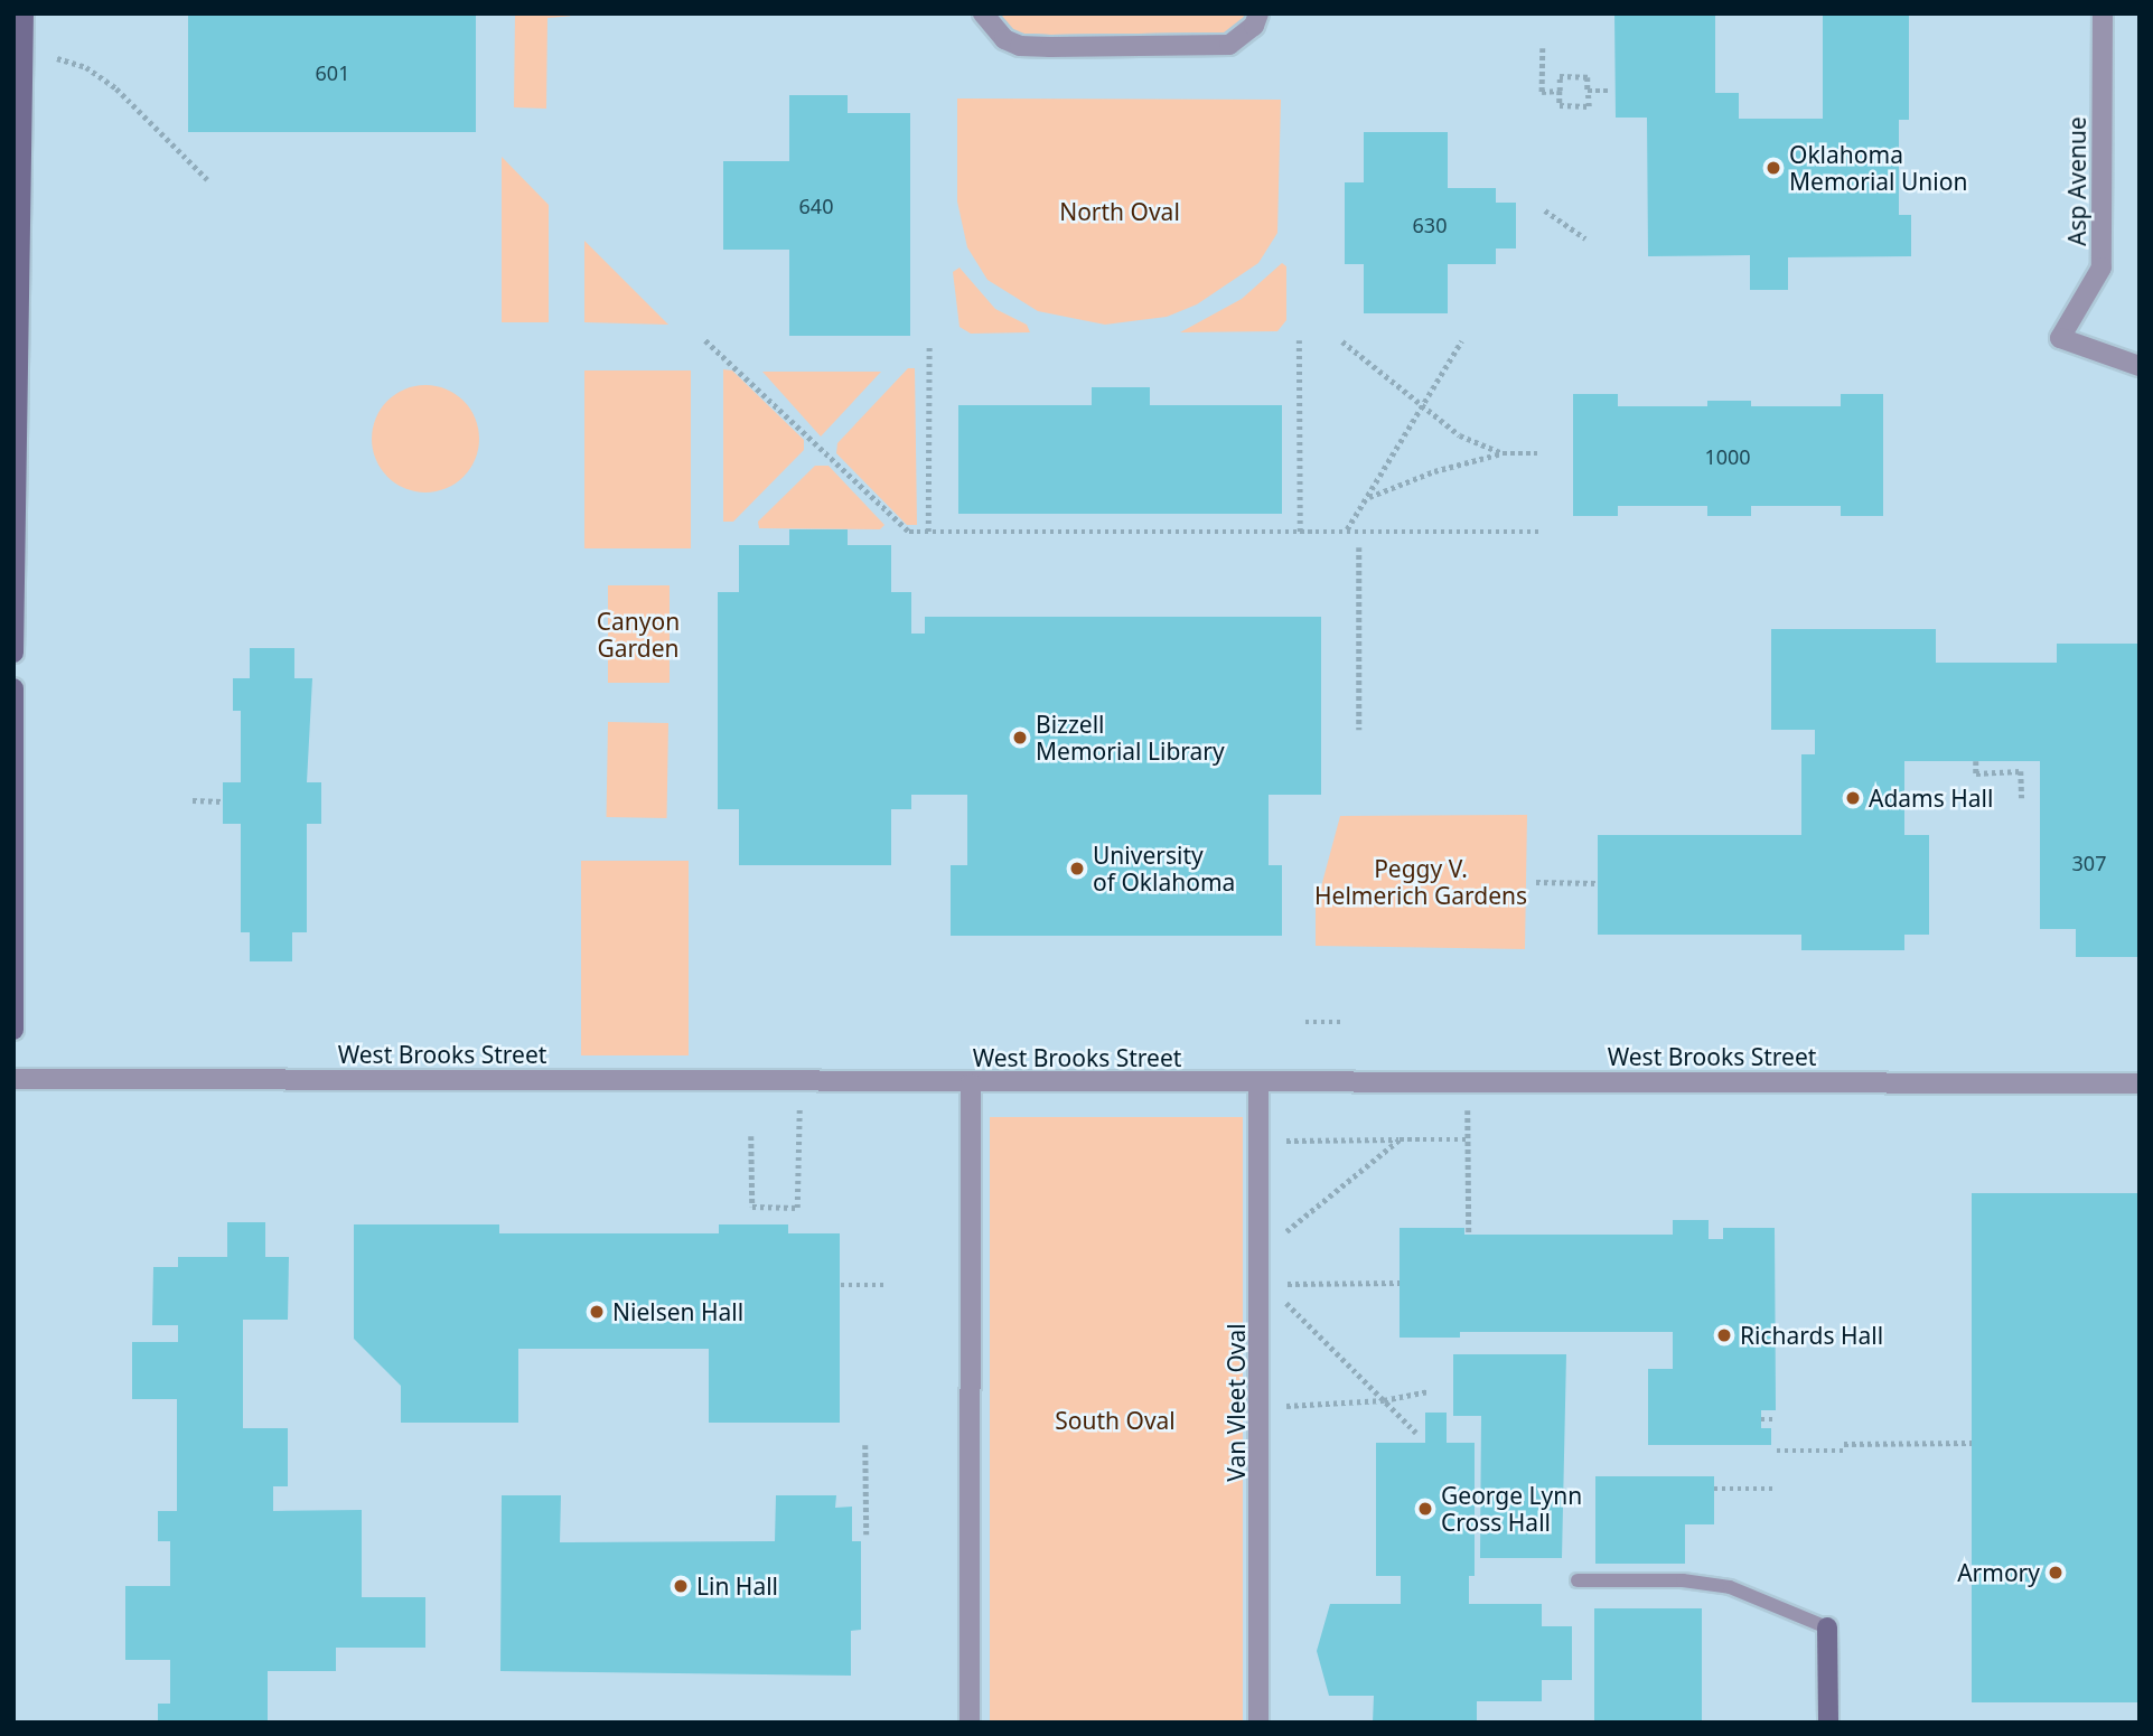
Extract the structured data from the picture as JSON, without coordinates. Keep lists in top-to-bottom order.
{
  "streets": {
    "street": ["Asp Avenue", "West Brooks Street", "Van Vleet Oval"]
  },
  "crossings": [
    ["West Brooks Street", "Van Vleet Oval"]
  ],
  "parks": [
    "North Oval",
    "Canyon Garden",
    "Peggy V. Helmerich Gardens",
    "South Oval"
  ],
  "places": [
    "Oklahoma Memorial Union",
    "Bizzell Memorial Library",
    "Adams Hall",
    "University of Oklahoma",
    "Nielsen Hall",
    "Richards Hall",
    "George Lynn Cross Hall",
    "Armory",
    "Lin Hall"
  ],
  "house_numbers": [
    "601",
    "640",
    "630",
    "1000",
    "307"
  ]
}
